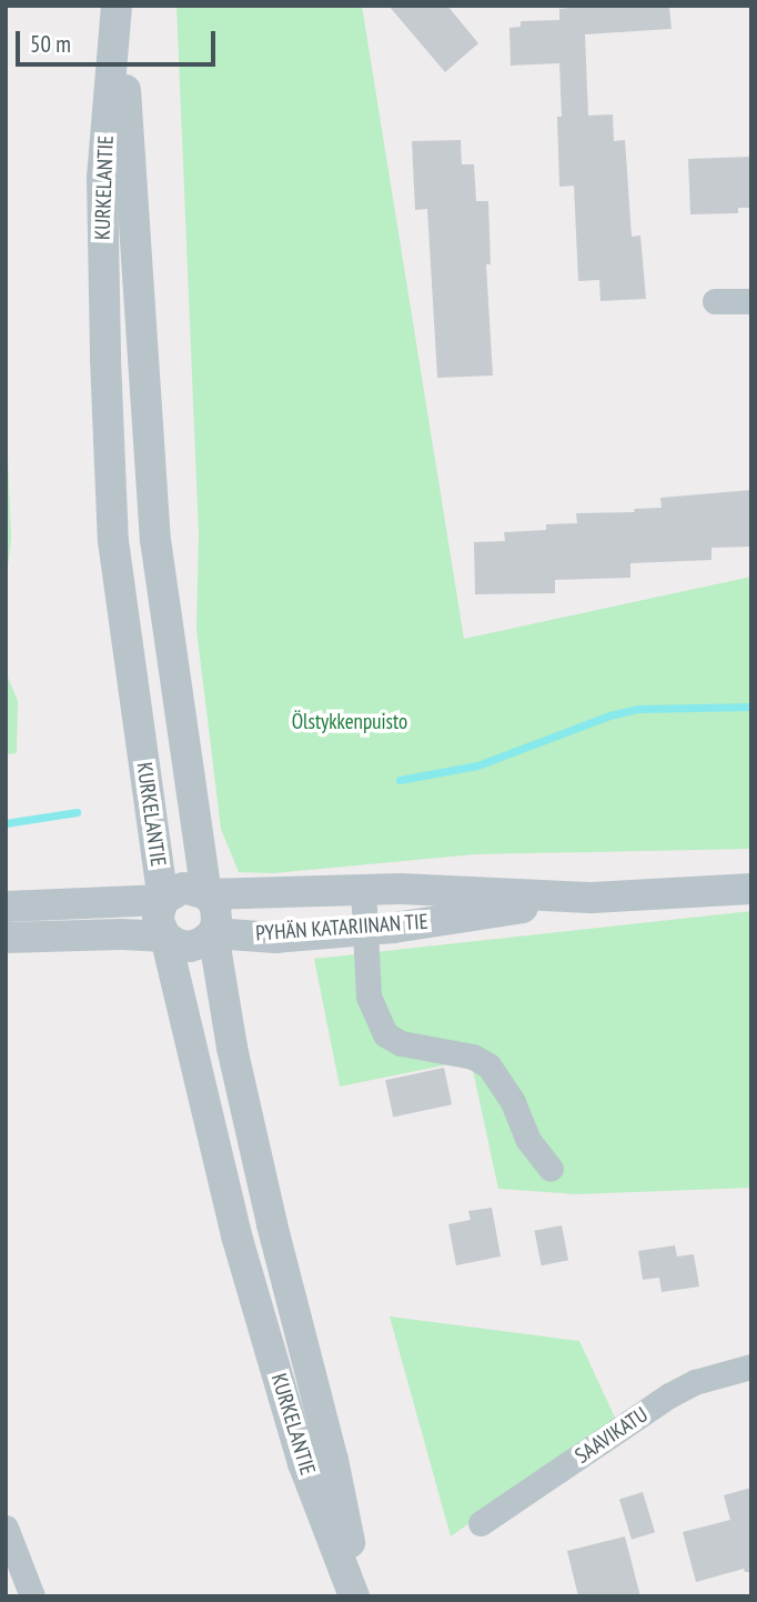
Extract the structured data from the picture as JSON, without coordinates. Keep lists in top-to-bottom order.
{
  "streets": {
    "street": ["KURKELANTIE", "PYHÄN KATARIINAN TIE", "SAAVIKATU"]
  },
  "crossings": [
    ["KURKELANTIE", "PYHÄN KATARIINAN TIE"]
  ],
  "parks": ["Ölstykkenpuisto"],
  "scale_bar": "50 m"
}
